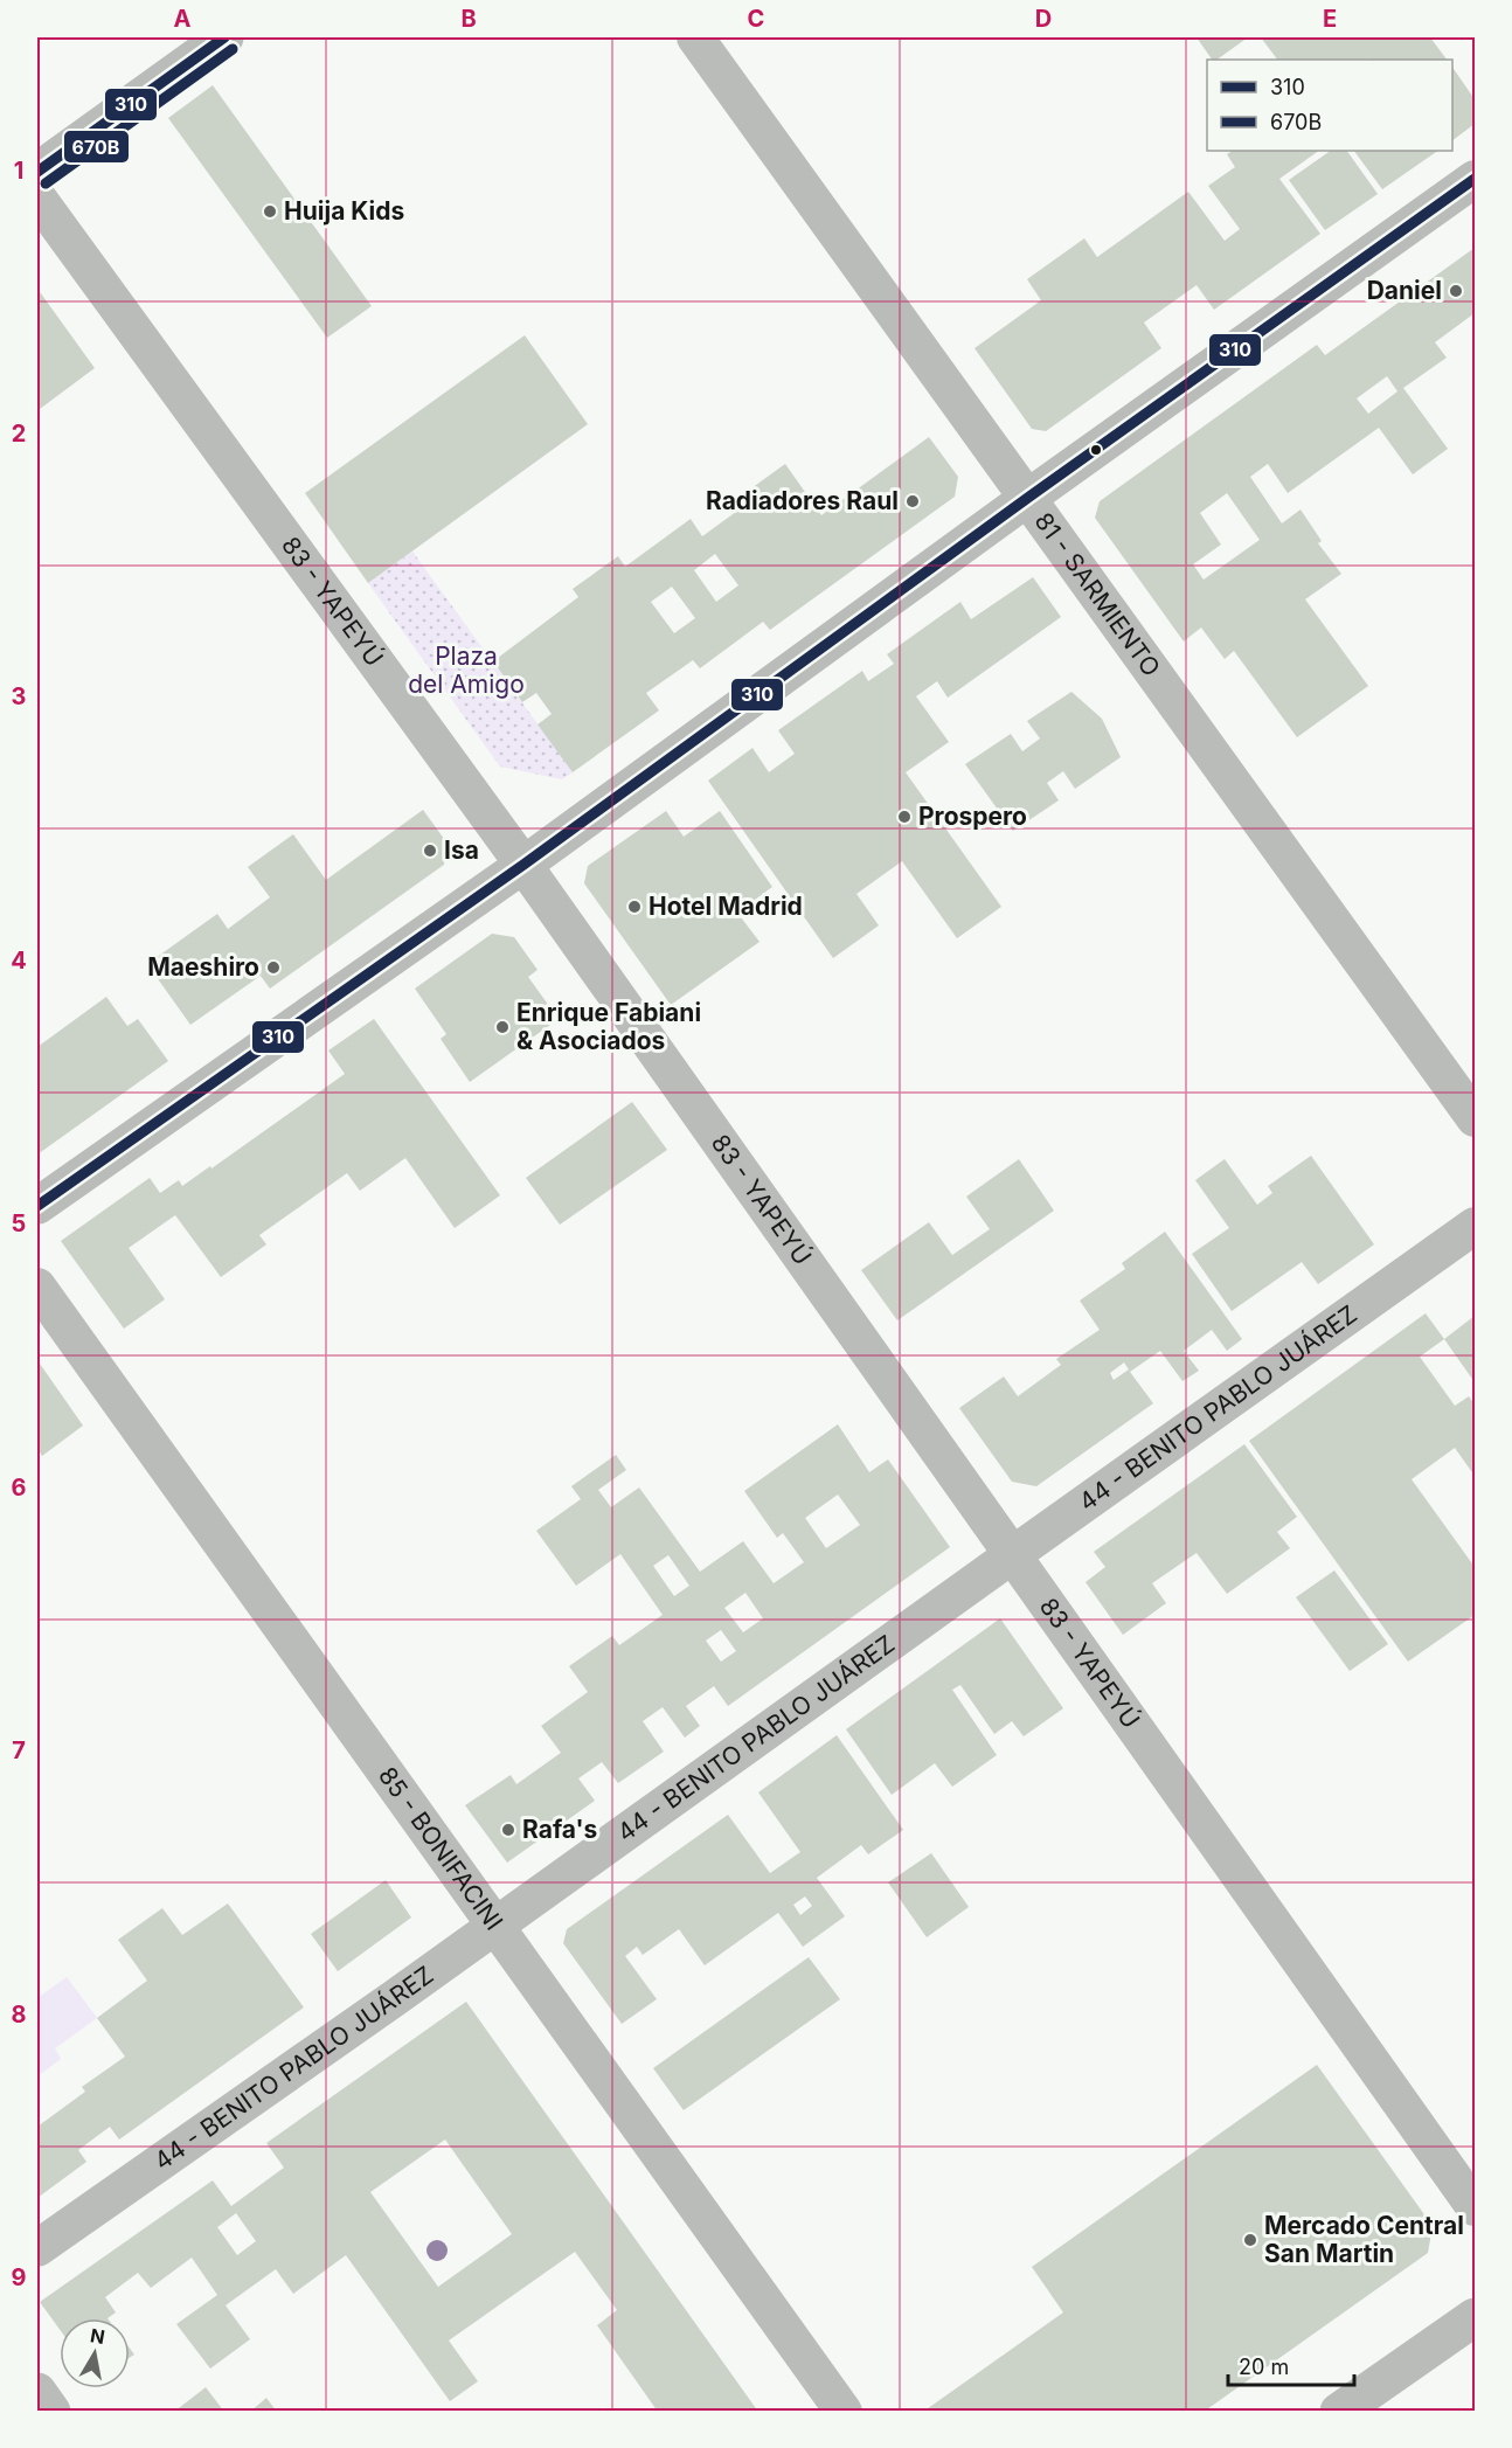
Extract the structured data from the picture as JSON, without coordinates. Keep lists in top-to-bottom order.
{
  "streets": {
    "street": [
      "81 - SARMIENTO",
      "83 - YAPEYÚ",
      "44 - BENITO PABLO JUÁREZ",
      "85 - BONIFACINI"
    ]
  },
  "crossings": [
    ["83 - YAPEYÚ", "44 - BENITO PABLO JUÁREZ"],
    ["44 - BENITO PABLO JUÁREZ", "85 - BONIFACINI"]
  ],
  "parks": ["Plaza del Amigo"],
  "places": [
    "Huija Kids",
    "Daniel",
    "Radiadores Raul",
    "Prospero",
    "Isa",
    "Hotel Madrid",
    "Maeshiro",
    "Enrique Fabiani & Asociados",
    "Rafa's",
    "Mercado Central San Martin"
  ],
  "lines": ["transit line 310", "transit line 670B"],
  "legend": ["310", "670B"],
  "scale_bar": "20 m",
  "north": "top",
  "grid": {
    "columns": [
      "A",
      "B",
      "C",
      "D",
      "E"
    ],
    "rows": [
      "1",
      "2",
      "3",
      "4",
      "5",
      "6",
      "7",
      "8",
      "9"
    ]
  }
}
